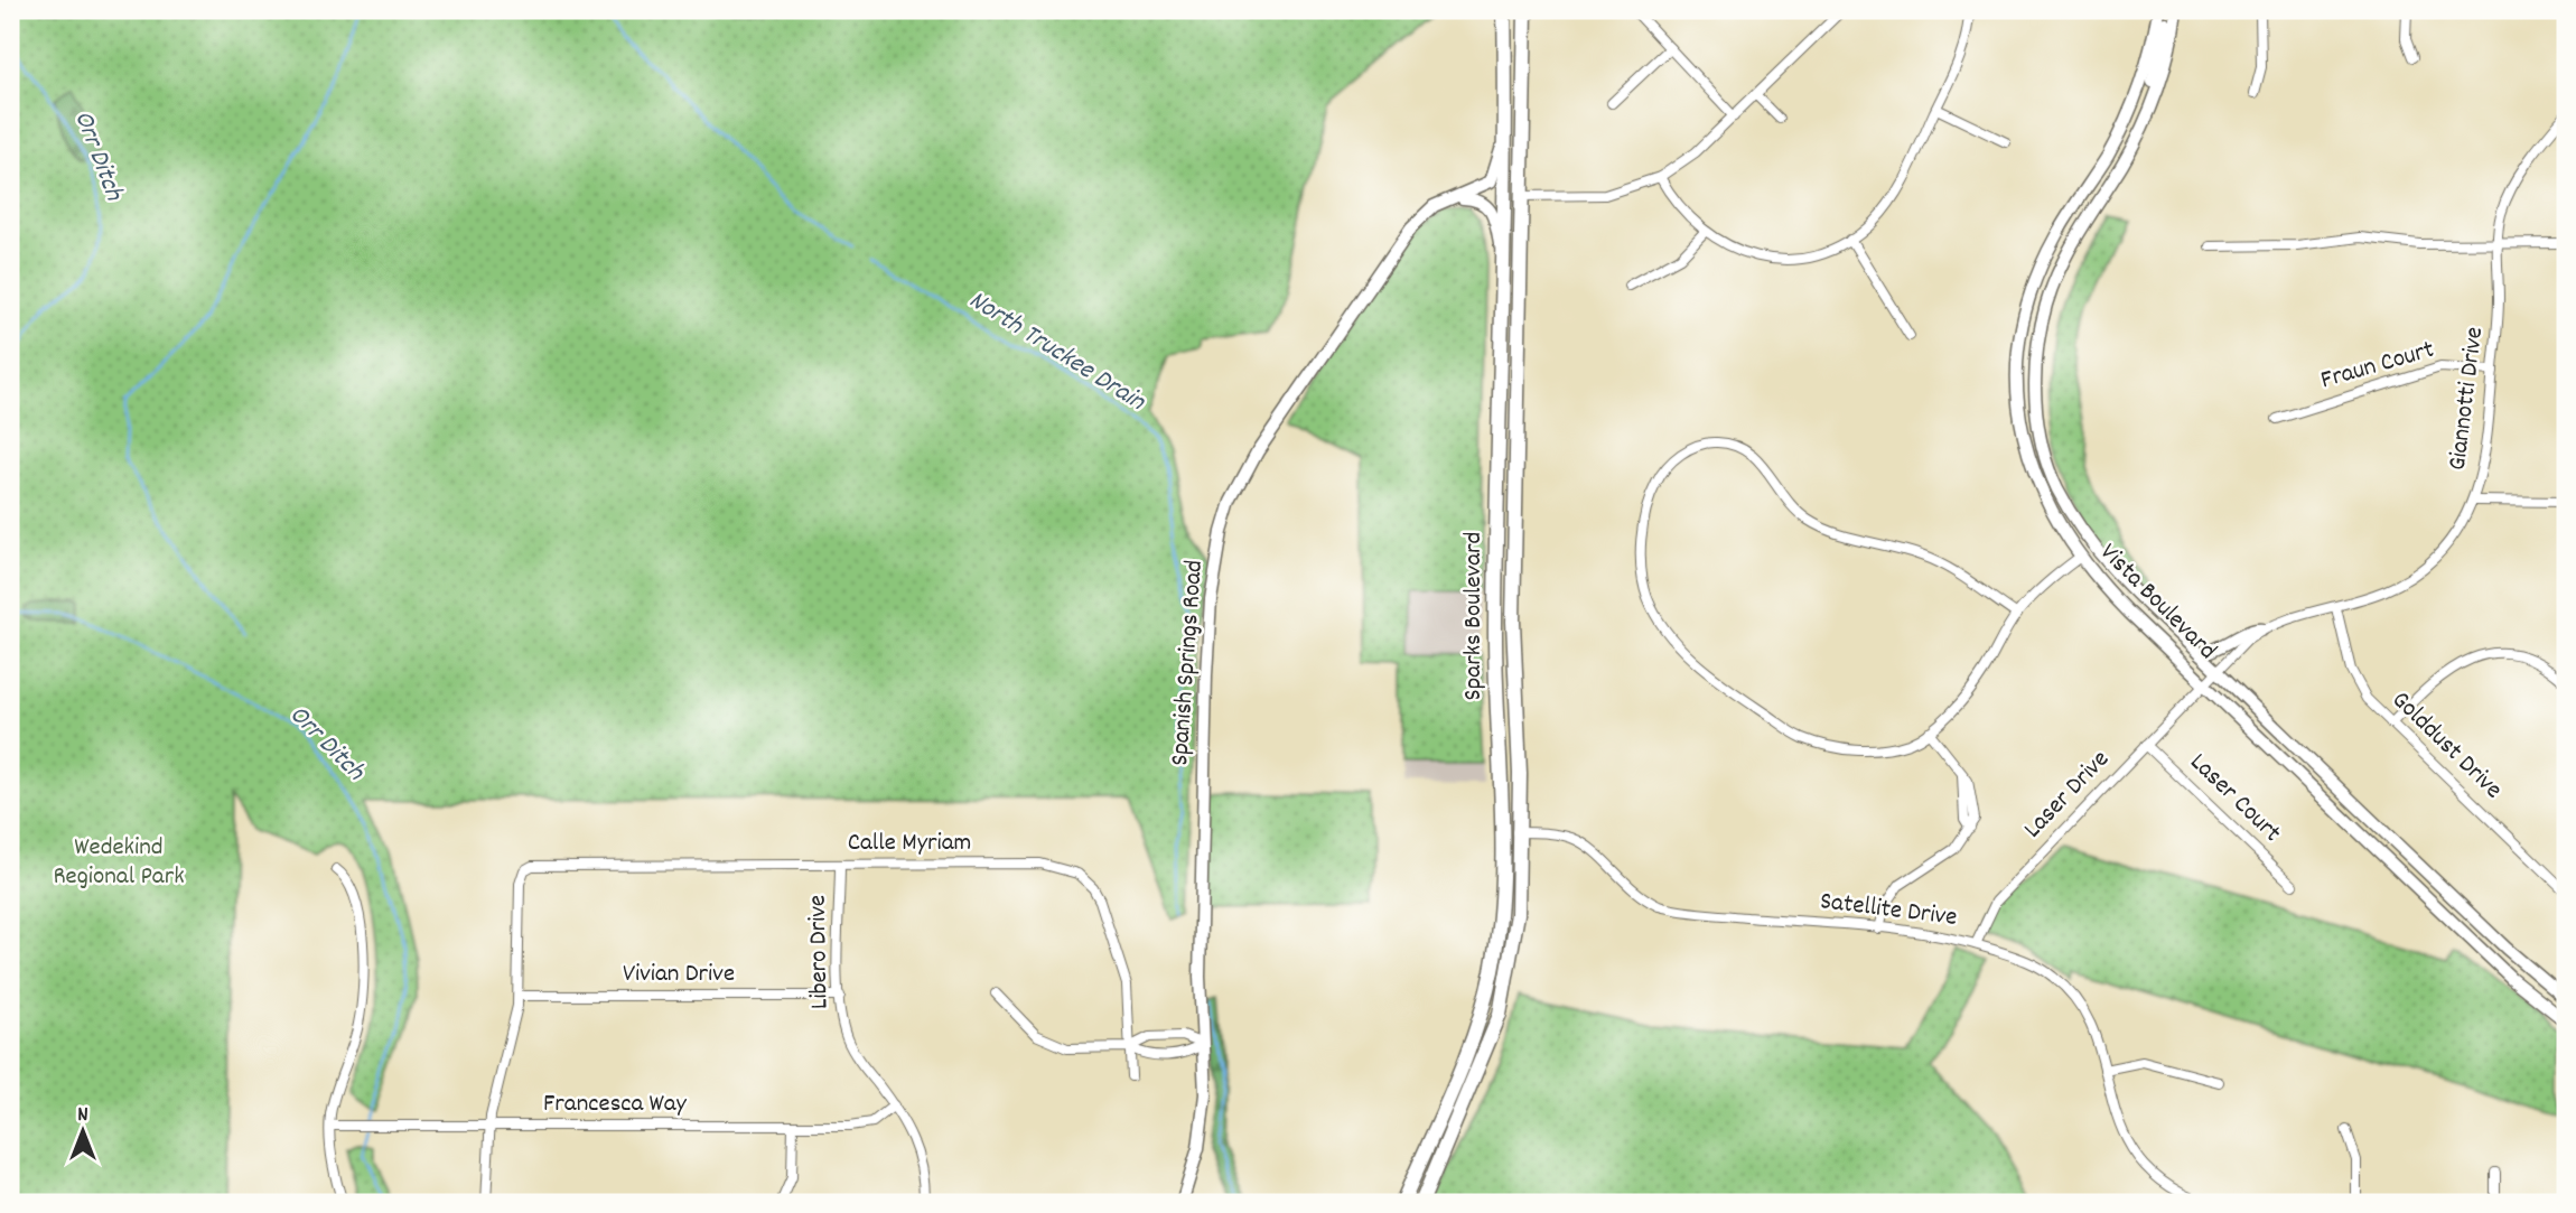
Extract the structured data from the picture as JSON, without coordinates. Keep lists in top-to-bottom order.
{
  "streets": {
    "main road": ["Vista Boulevard", "Sparks Boulevard", "Spanish Springs Road"],
    "street": [
      "Fraun Court",
      "Giannotti Drive",
      "Golddust Drive",
      "Laser Drive",
      "Laser Court",
      "Calle Myriam",
      "Satellite Drive",
      "Libero Drive",
      "Vivian Drive",
      "Francesca Way"
    ]
  },
  "crossings": [
    ["Fraun Court", "Giannotti Drive"],
    ["Giannotti Drive", "Vista Boulevard"],
    ["Giannotti Drive", "Golddust Drive"],
    ["Giannotti Drive", "Laser Drive"],
    ["Vista Boulevard", "Laser Drive"],
    ["Sparks Boulevard", "Spanish Springs Road"],
    ["Sparks Boulevard", "Satellite Drive"],
    ["Laser Drive", "Laser Court"],
    ["Laser Drive", "Satellite Drive"],
    ["Calle Myriam", "Libero Drive"],
    ["Calle Myriam", "Vivian Drive"],
    ["Libero Drive", "Vivian Drive"],
    ["Libero Drive", "Francesca Way"]
  ],
  "water": ["Orr Ditch", "North Truckee Drain"],
  "parks": ["Wedekind Regional Park"],
  "north": "top"
}
